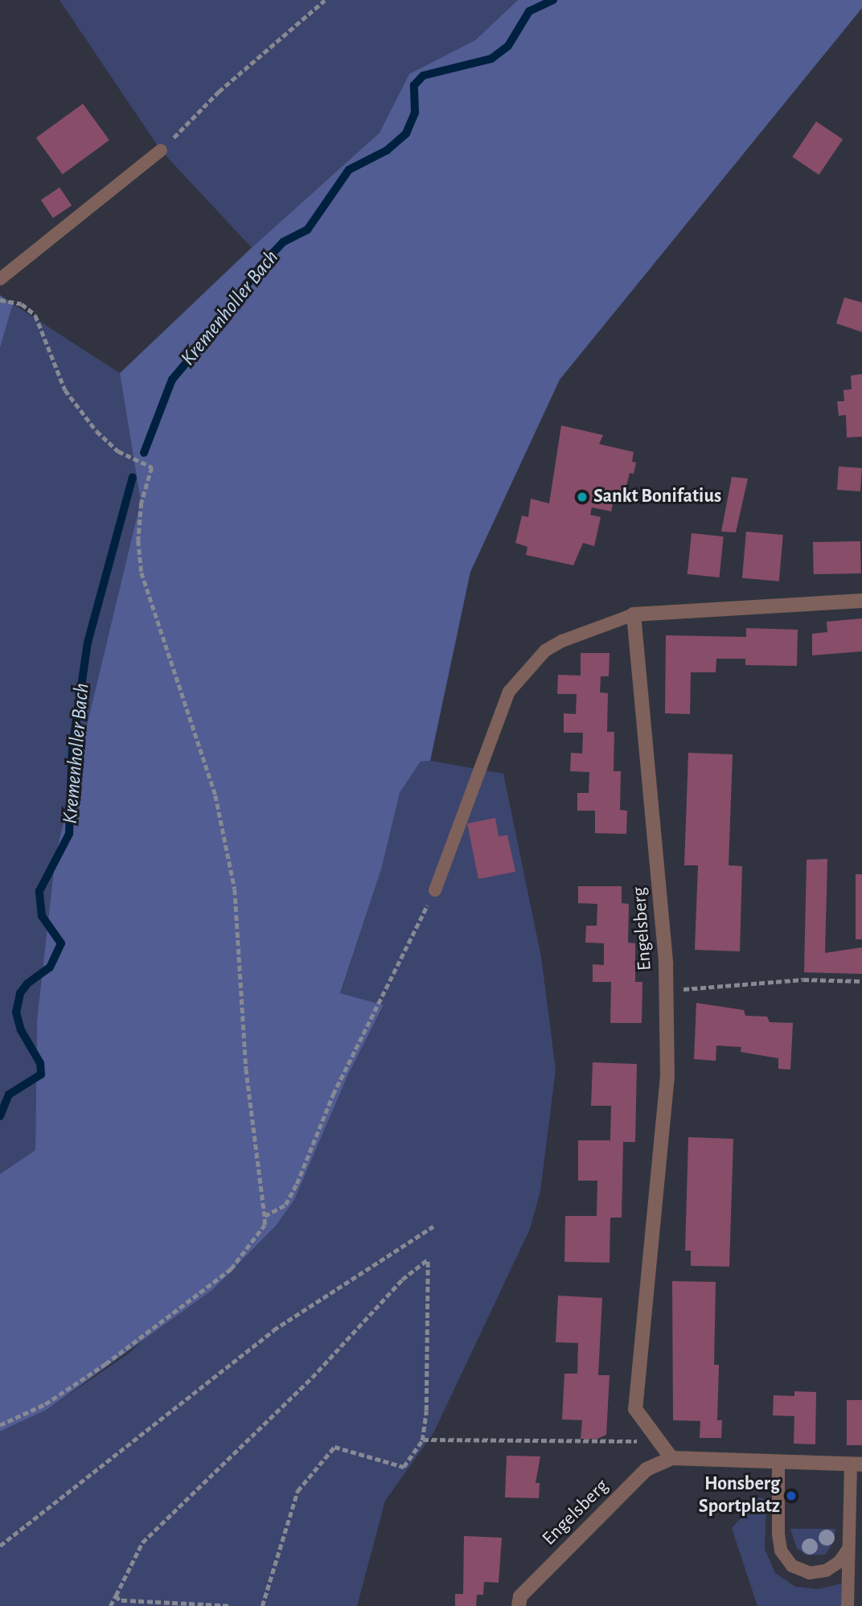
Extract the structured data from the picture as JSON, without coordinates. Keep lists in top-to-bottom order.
{
  "streets": {
    "street": ["Engelsberg"]
  },
  "water": ["Kremenholler Bach"],
  "places": ["Sankt Bonifatius", "Honsberg Sportplatz"]
}
